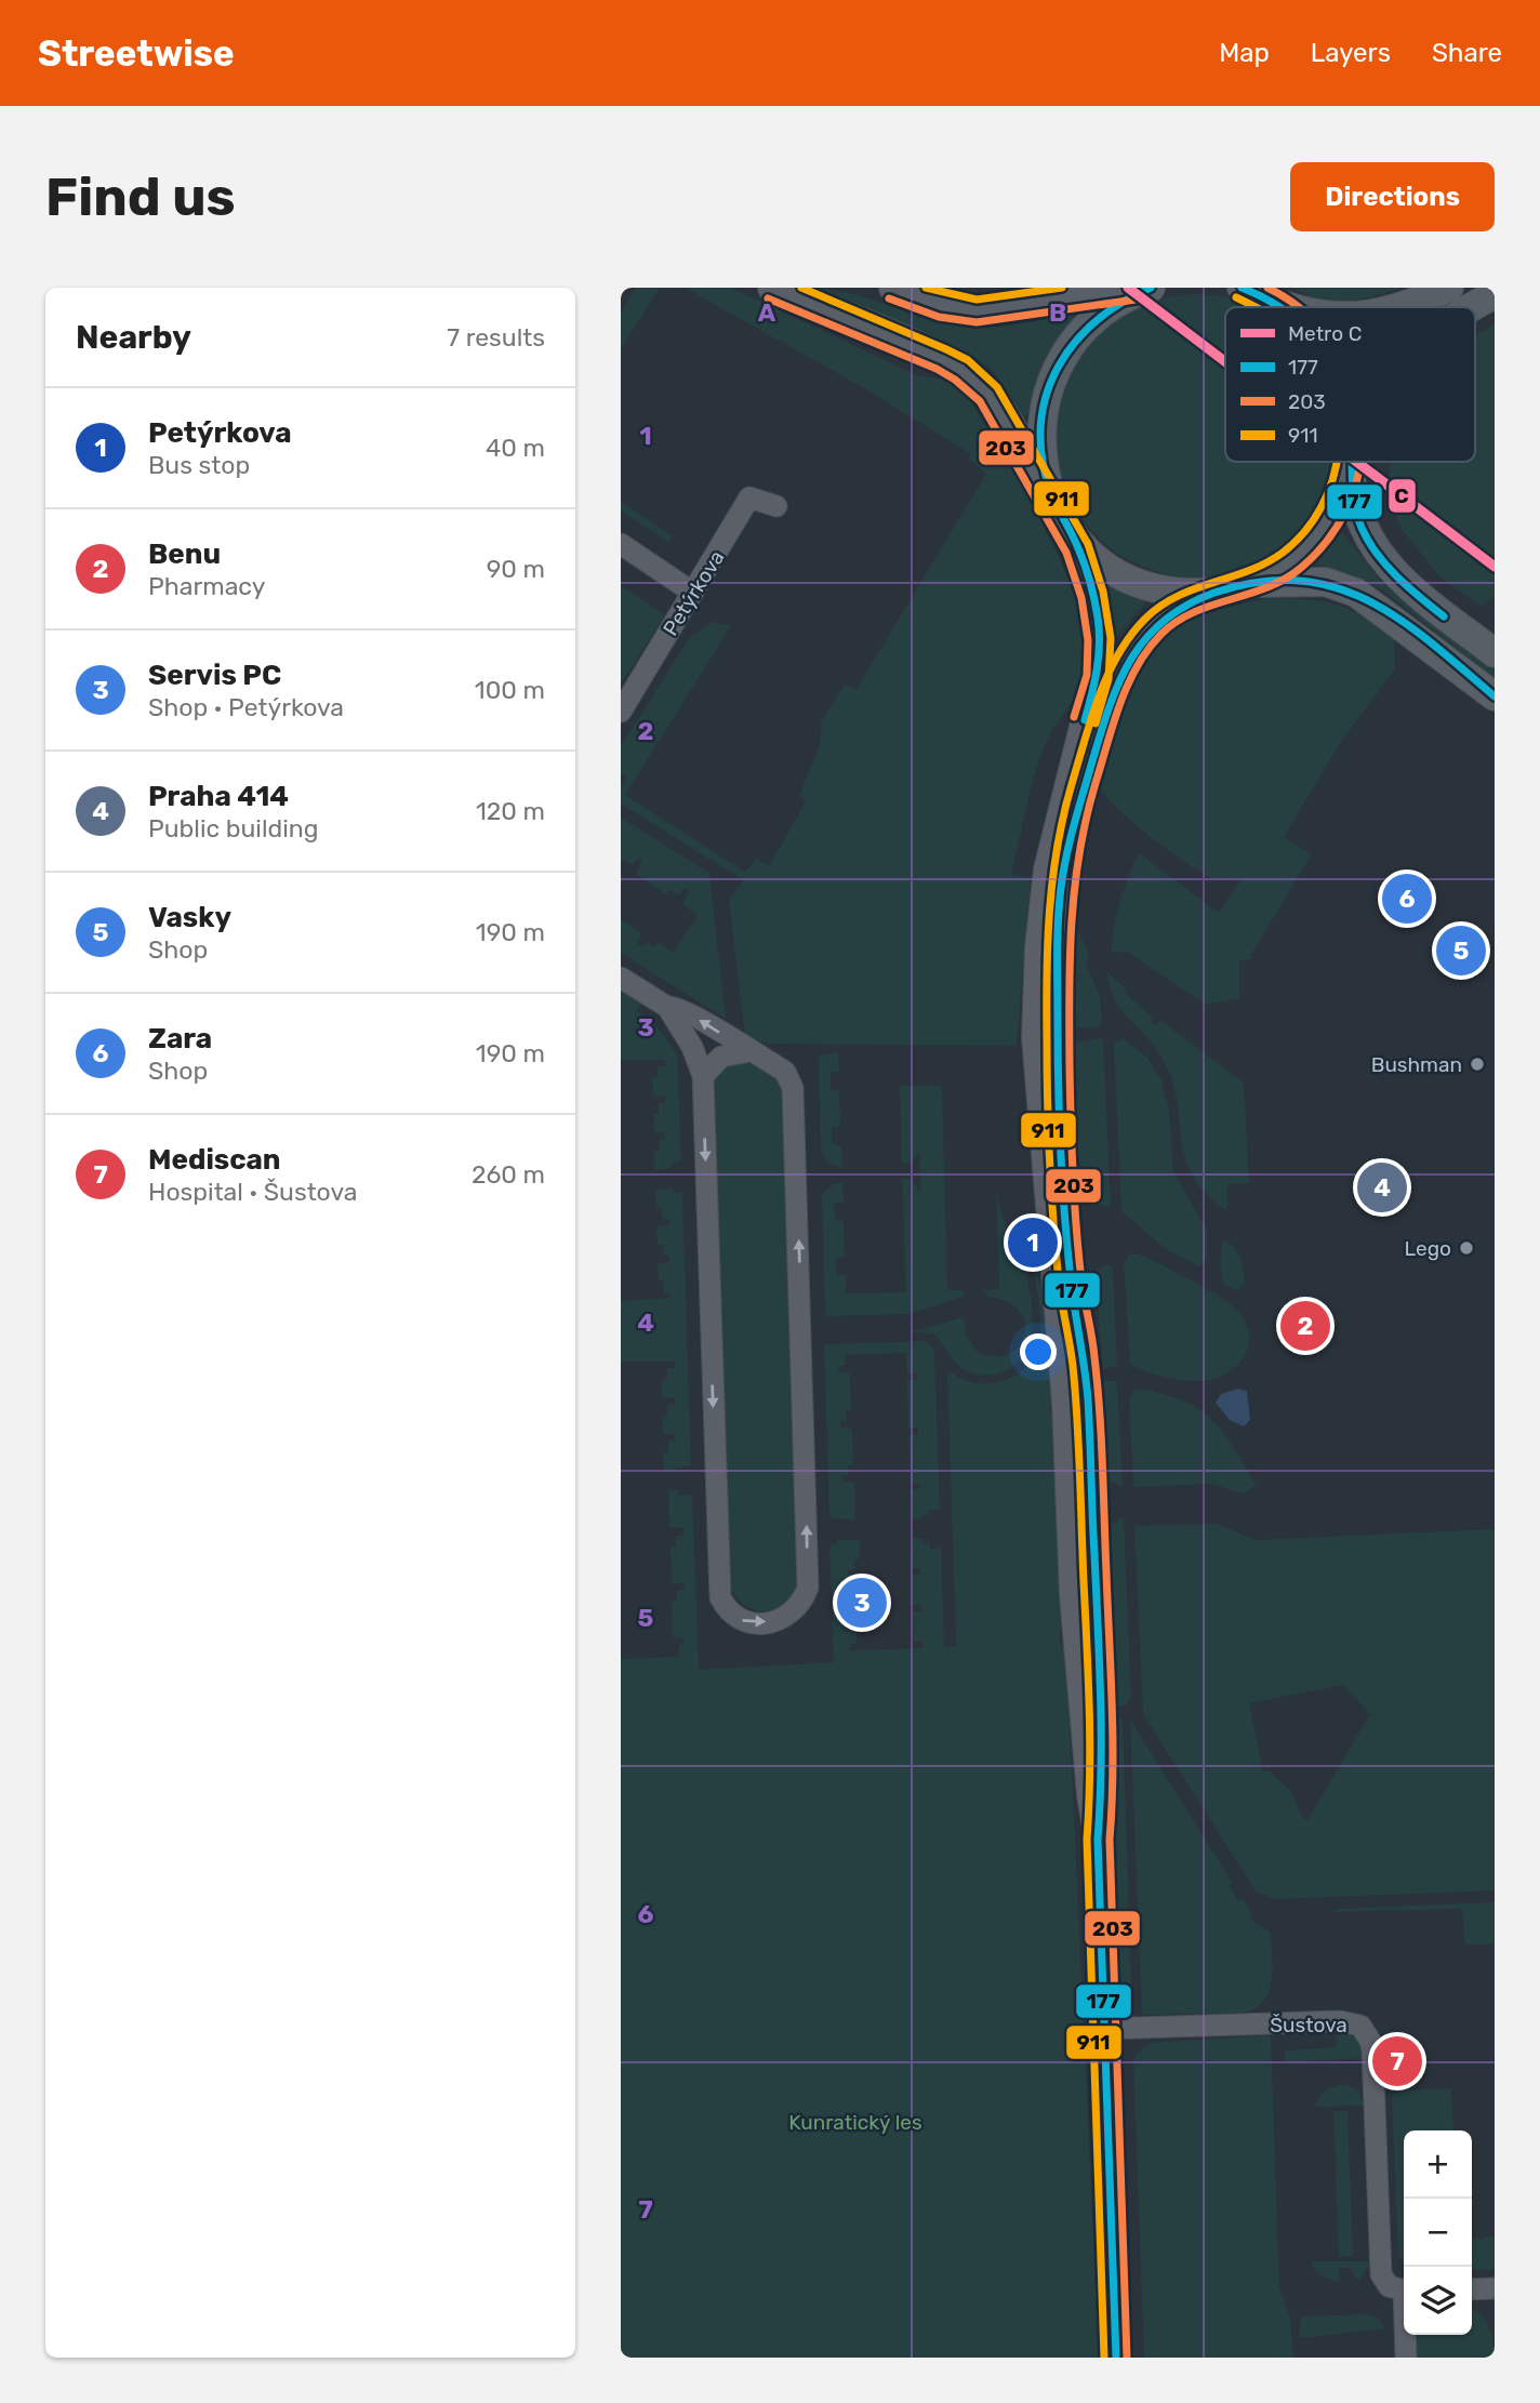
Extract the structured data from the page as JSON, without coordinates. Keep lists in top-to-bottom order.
{
  "streets": {
    "street": ["Petýrkova", "Šustova"]
  },
  "parks": ["Kunratický les"],
  "places": ["Bushman", "Lego"],
  "lines": [
    "metro line C",
    "transit line 177",
    "transit line 203",
    "transit line 911"
  ],
  "legend": [
    "Metro C",
    "177",
    "203",
    "911"
  ],
  "page": {
    "header": "Streetwise",
    "nav": ["Map", "Layers", "Share"],
    "buttons": "Directions",
    "title": "Find us",
    "heading": ["Nearby", "7 results"],
    "list": [
      {
        "mark": "1",
        "name": "Petýrkova",
        "note": "Bus stop",
        "value": "40 m"
      },
      {
        "mark": "2",
        "name": "Benu",
        "note": "Pharmacy",
        "value": "90 m"
      },
      {
        "mark": "3",
        "name": "Servis PC",
        "note": "Shop · Petýrkova",
        "value": "100 m"
      },
      {
        "mark": "4",
        "name": "Praha 414",
        "note": "Public building",
        "value": "120 m"
      },
      {
        "mark": "5",
        "name": "Vasky",
        "note": "Shop",
        "value": "190 m"
      },
      {
        "mark": "6",
        "name": "Zara",
        "note": "Shop",
        "value": "190 m"
      },
      {
        "mark": "7",
        "name": "Mediscan",
        "note": "Hospital · Šustova",
        "value": "260 m"
      }
    ],
    "pins": [
      "6",
      "5",
      "4",
      "1",
      "2",
      "3",
      "7"
    ],
    "map_buttons": ["+", "−"]
  },
  "grid": {
    "columns": ["A", "B"],
    "rows": [
      "1",
      "2",
      "3",
      "4",
      "5",
      "6",
      "7"
    ]
  }
}
